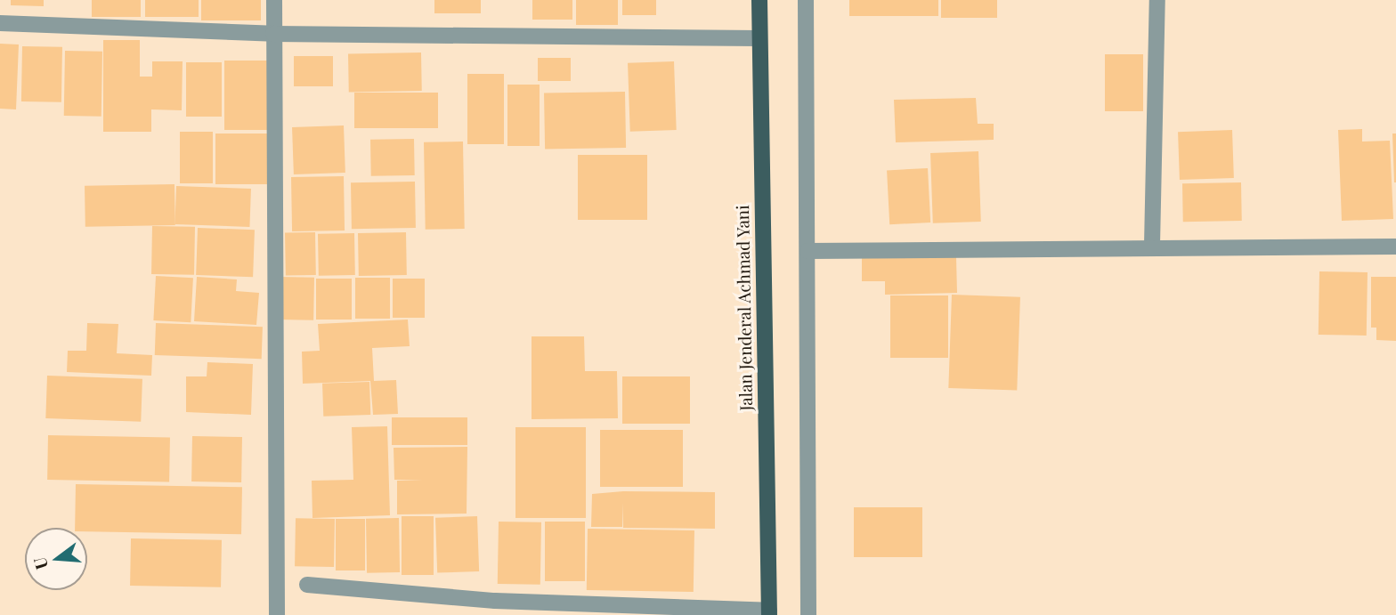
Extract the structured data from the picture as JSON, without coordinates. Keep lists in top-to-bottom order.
{
  "streets": {
    "main road": ["Jalan Jenderal Achmad Yani"]
  },
  "north": "left"
}
